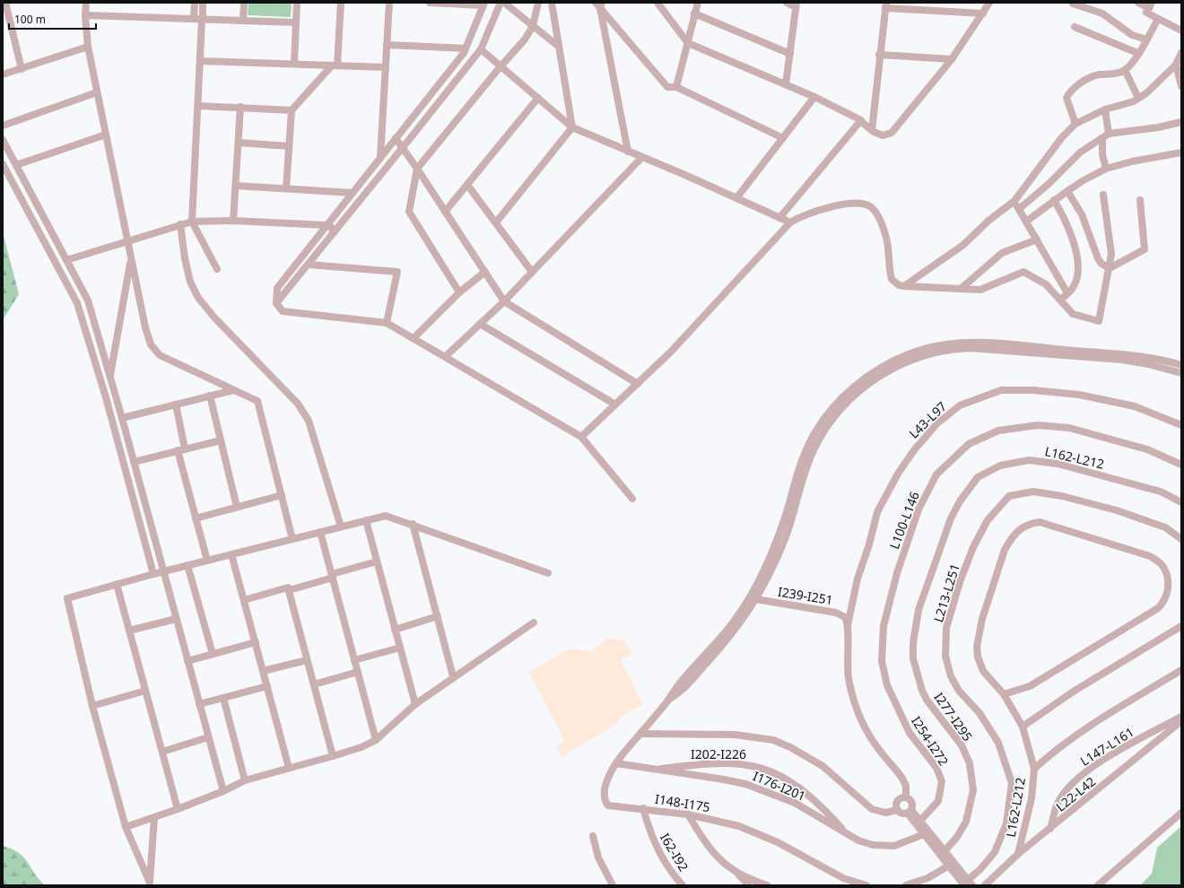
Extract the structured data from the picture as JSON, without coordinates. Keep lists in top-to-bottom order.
{
  "streets": {
    "street": [
      "L43-L97",
      "L162-L212",
      "L100-L146",
      "L213-L251",
      "I239-I251",
      "I277-I295",
      "I254-I272",
      "L147-L161",
      "I202-I226",
      "I176-I201",
      "L22-L42",
      "I148-I175",
      "I62-I92"
    ]
  },
  "crossings": [
    ["L43-L97", "I239-I251"],
    ["L162-L212", "I277-I295"],
    ["L162-L212", "L22-L42"],
    ["L100-L146", "I254-I272"],
    ["I239-I251", "I148-I175"],
    ["L147-L161", "L22-L42"],
    ["I202-I226", "I176-I201"],
    ["I176-I201", "I148-I175"],
    ["I148-I175", "I62-I92"]
  ],
  "scale_bar": "100 m"
}
